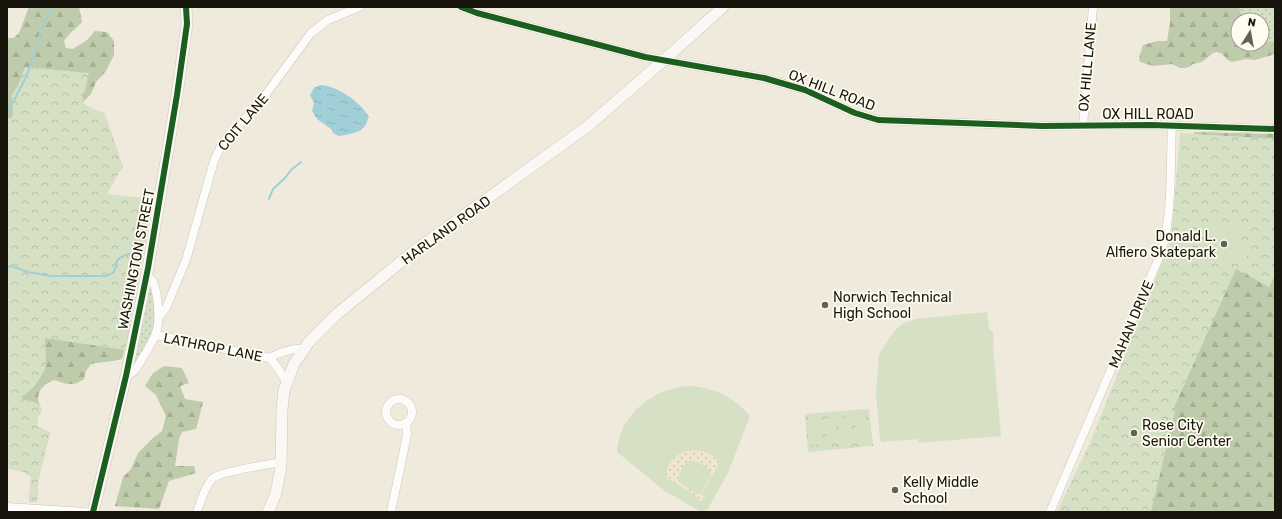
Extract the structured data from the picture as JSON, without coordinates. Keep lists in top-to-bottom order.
{
  "streets": {
    "main road": ["HARLAND ROAD", "WASHINGTON STREET"],
    "street": [
      "OX HILL LANE",
      "OX HILL ROAD",
      "COIT LANE",
      "MAHAN DRIVE",
      "LATHROP LANE"
    ]
  },
  "crossings": [
    ["OX HILL LANE", "OX HILL ROAD"],
    ["OX HILL ROAD", "HARLAND ROAD"],
    ["OX HILL ROAD", "MAHAN DRIVE"],
    ["COIT LANE", "LATHROP LANE"],
    ["HARLAND ROAD", "LATHROP LANE"],
    ["WASHINGTON STREET", "LATHROP LANE"]
  ],
  "places": [
    "Donald L. Alfiero Skatepark",
    "Norwich Technical High School",
    "Rose City Senior Center",
    "Kelly Middle School"
  ],
  "north": "top"
}
